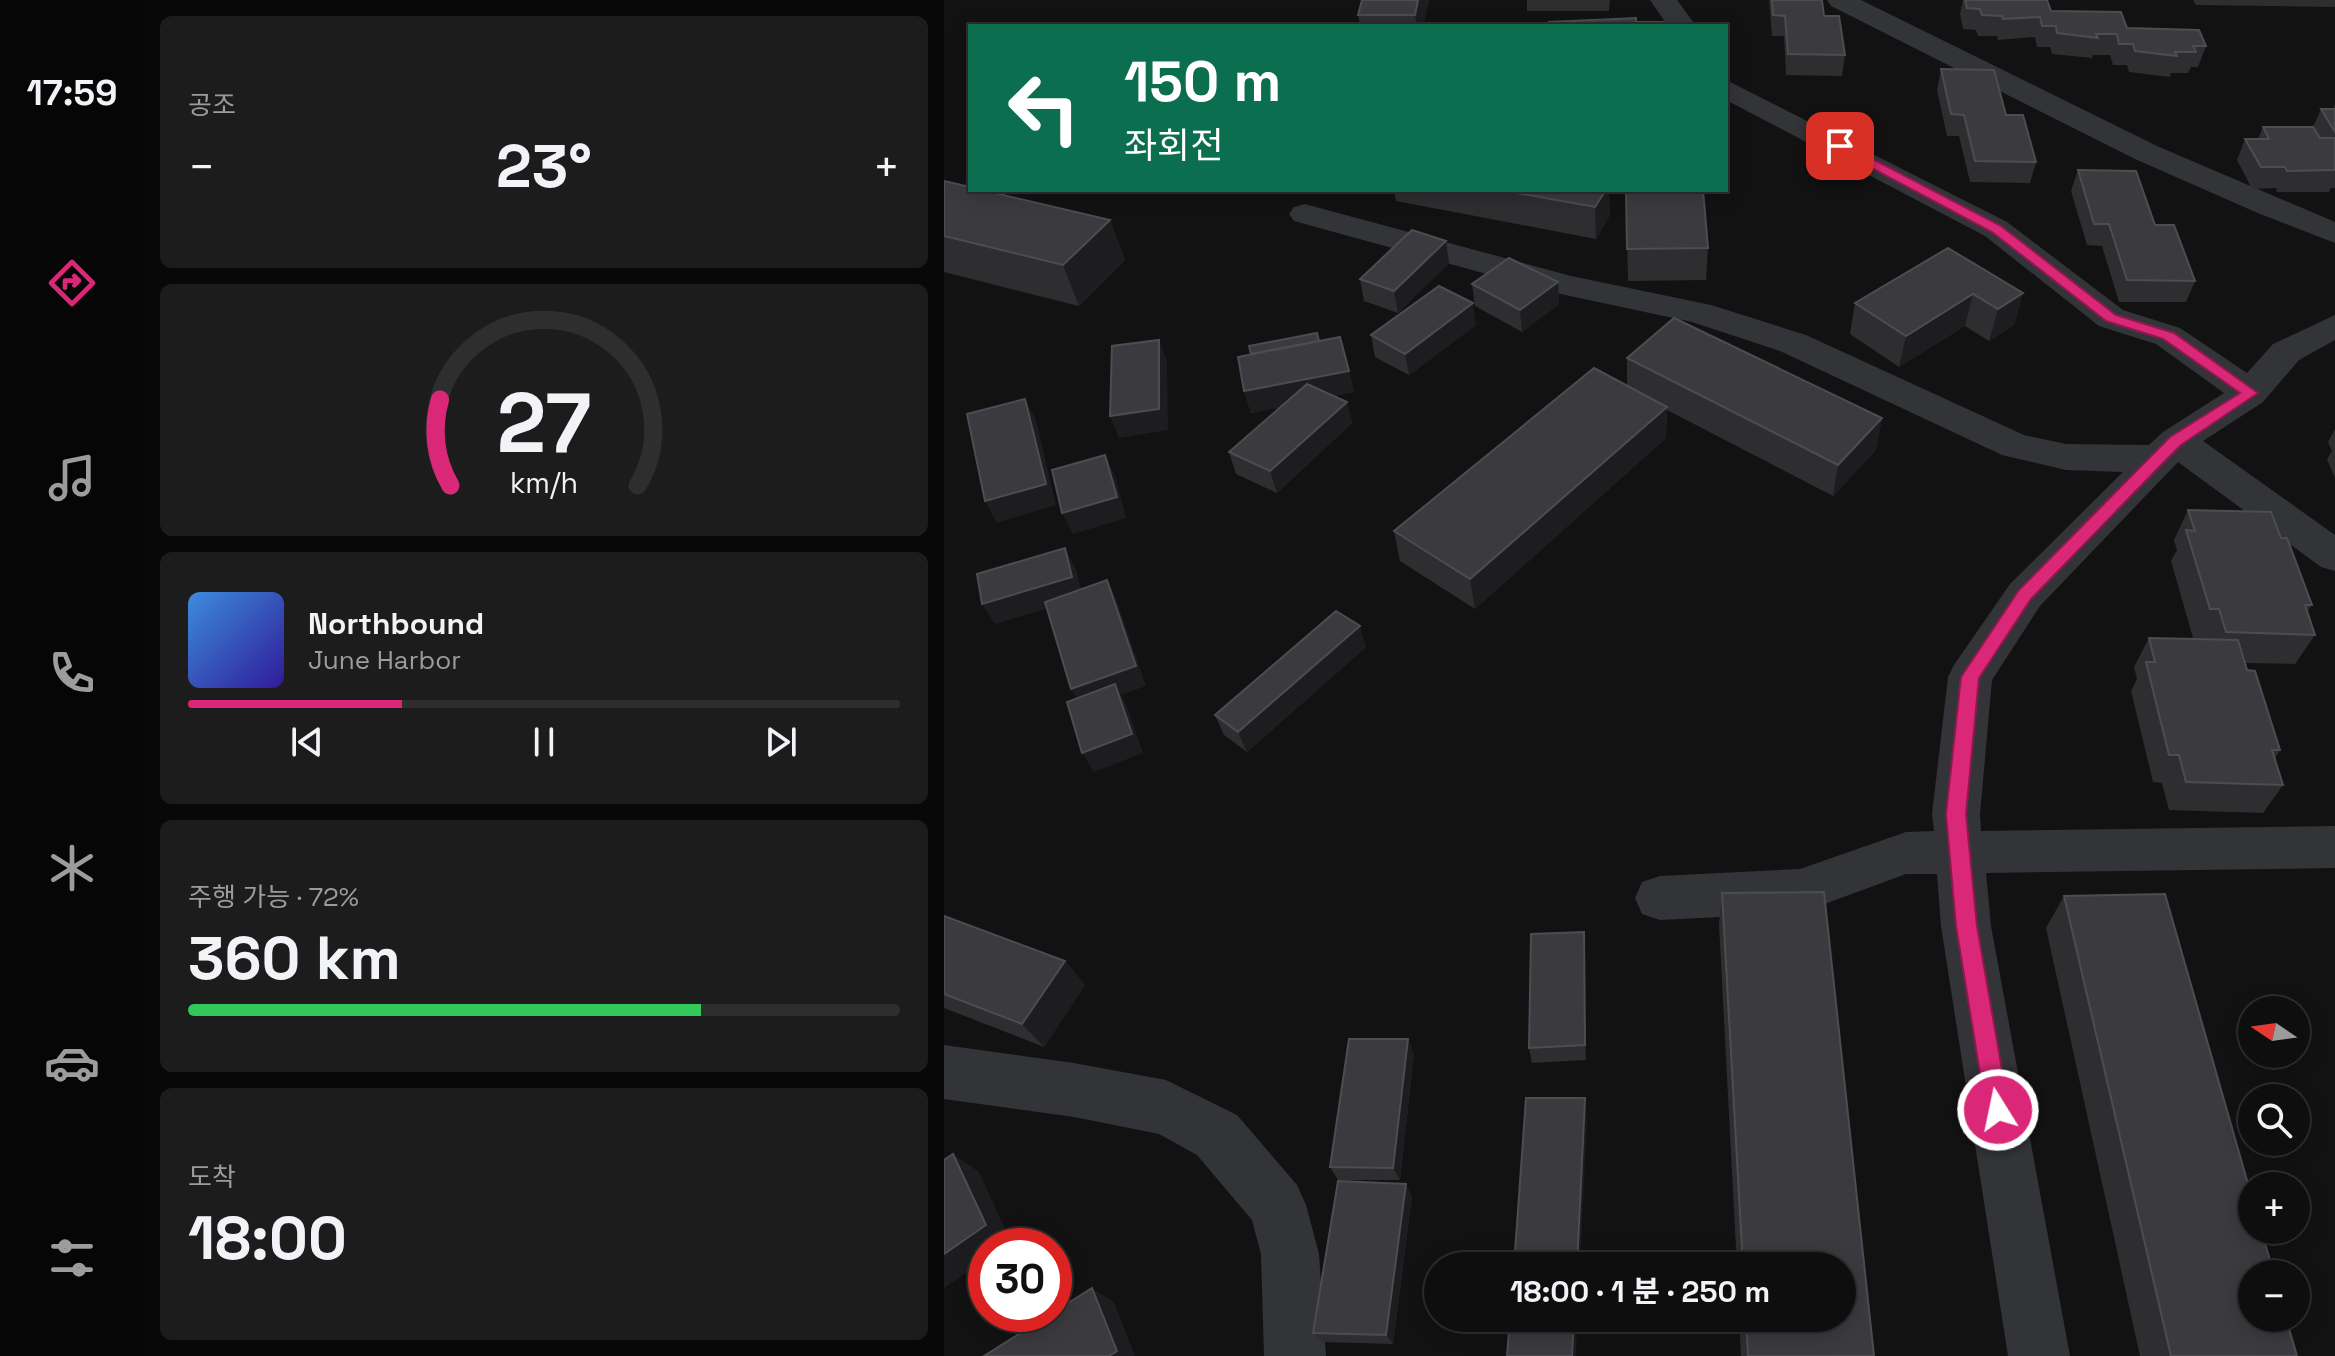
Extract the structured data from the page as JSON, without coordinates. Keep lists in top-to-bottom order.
{
  "north": "left",
  "page": {
    "tabs": "17:59",
    "tile": [
      "공조",
      ["주행 가능 · 72%", "360 km"],
      ["도착", "18:00"]
    ],
    "turn": ["150 m", "좌회전"],
    "heat": ["−", "23°", "+"],
    "song": ["Northbound", "June Harbor"],
    "map_buttons": ["+", "−"],
    "limit": "30",
    "trip": "18:00 · 1 분 · 250 m",
    "gauge": ["27", "km/h"]
  }
}
